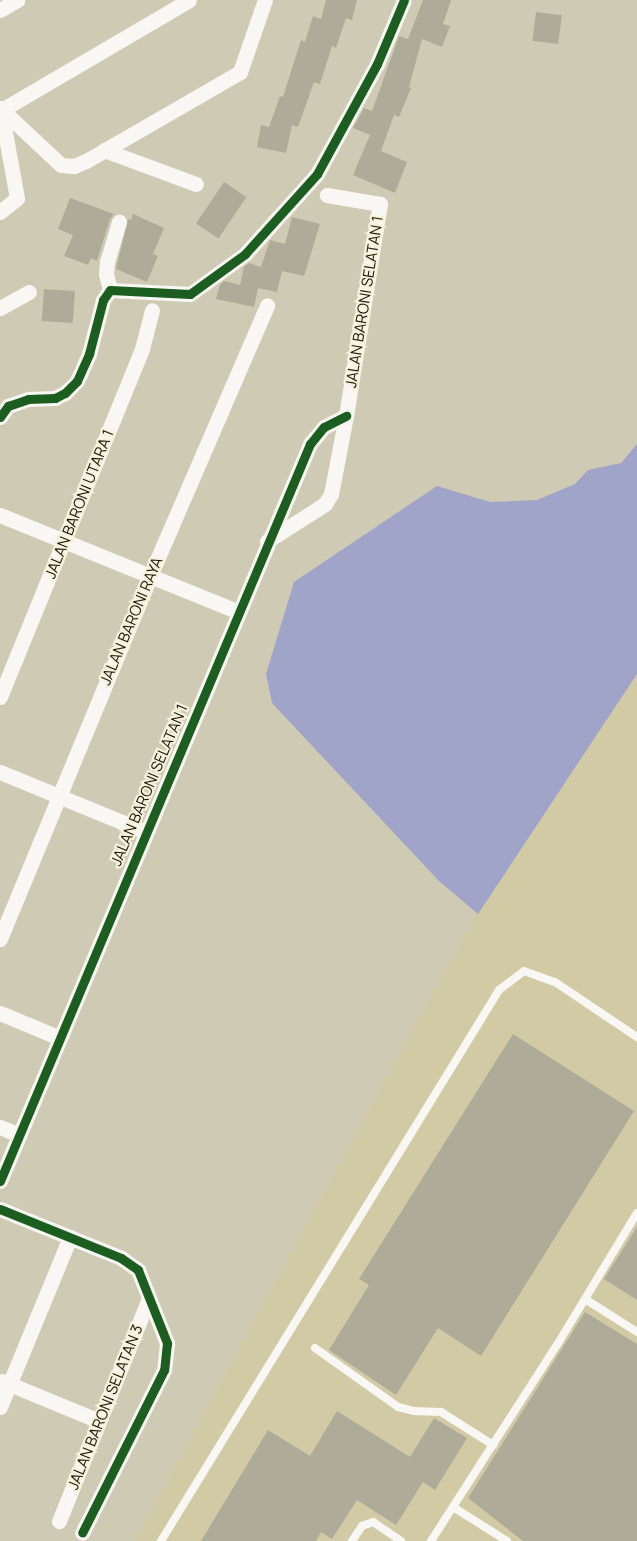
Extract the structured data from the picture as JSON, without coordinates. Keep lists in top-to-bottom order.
{
  "streets": {
    "street": [
      "JALAN BARONI SELATAN 1",
      "JALAN BARONI UTARA 1",
      "JALAN BARONI RAYA",
      "JALAN BARONI SELATAN 3"
    ]
  }
}
